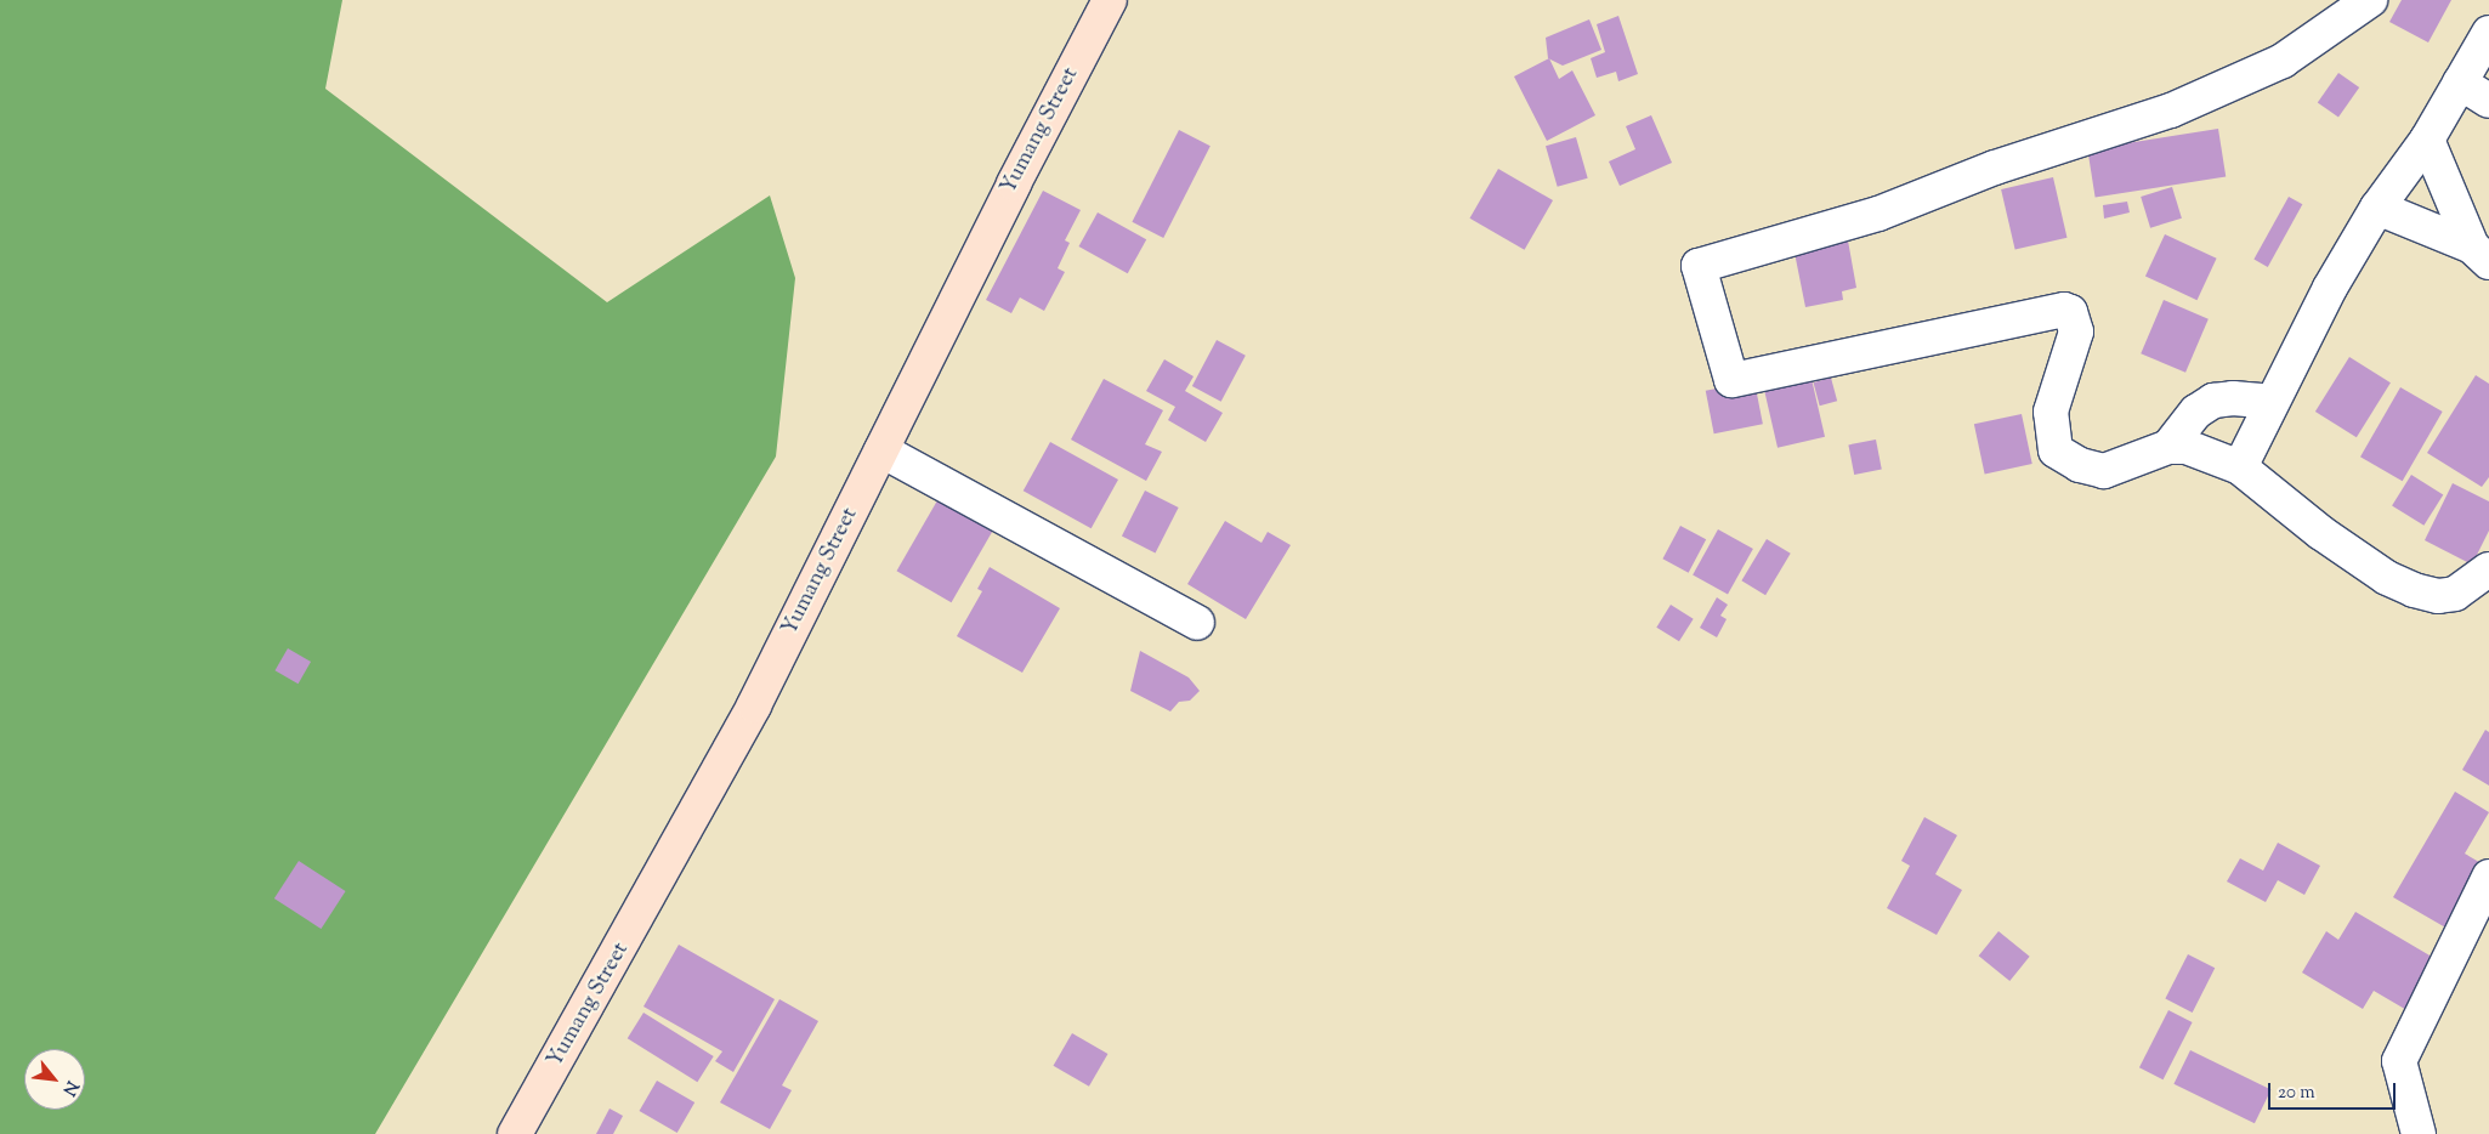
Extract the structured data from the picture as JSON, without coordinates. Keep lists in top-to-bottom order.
{
  "streets": {
    "main road": ["Yumang Street"]
  },
  "scale_bar": "20 m",
  "north": "bottom right"
}
